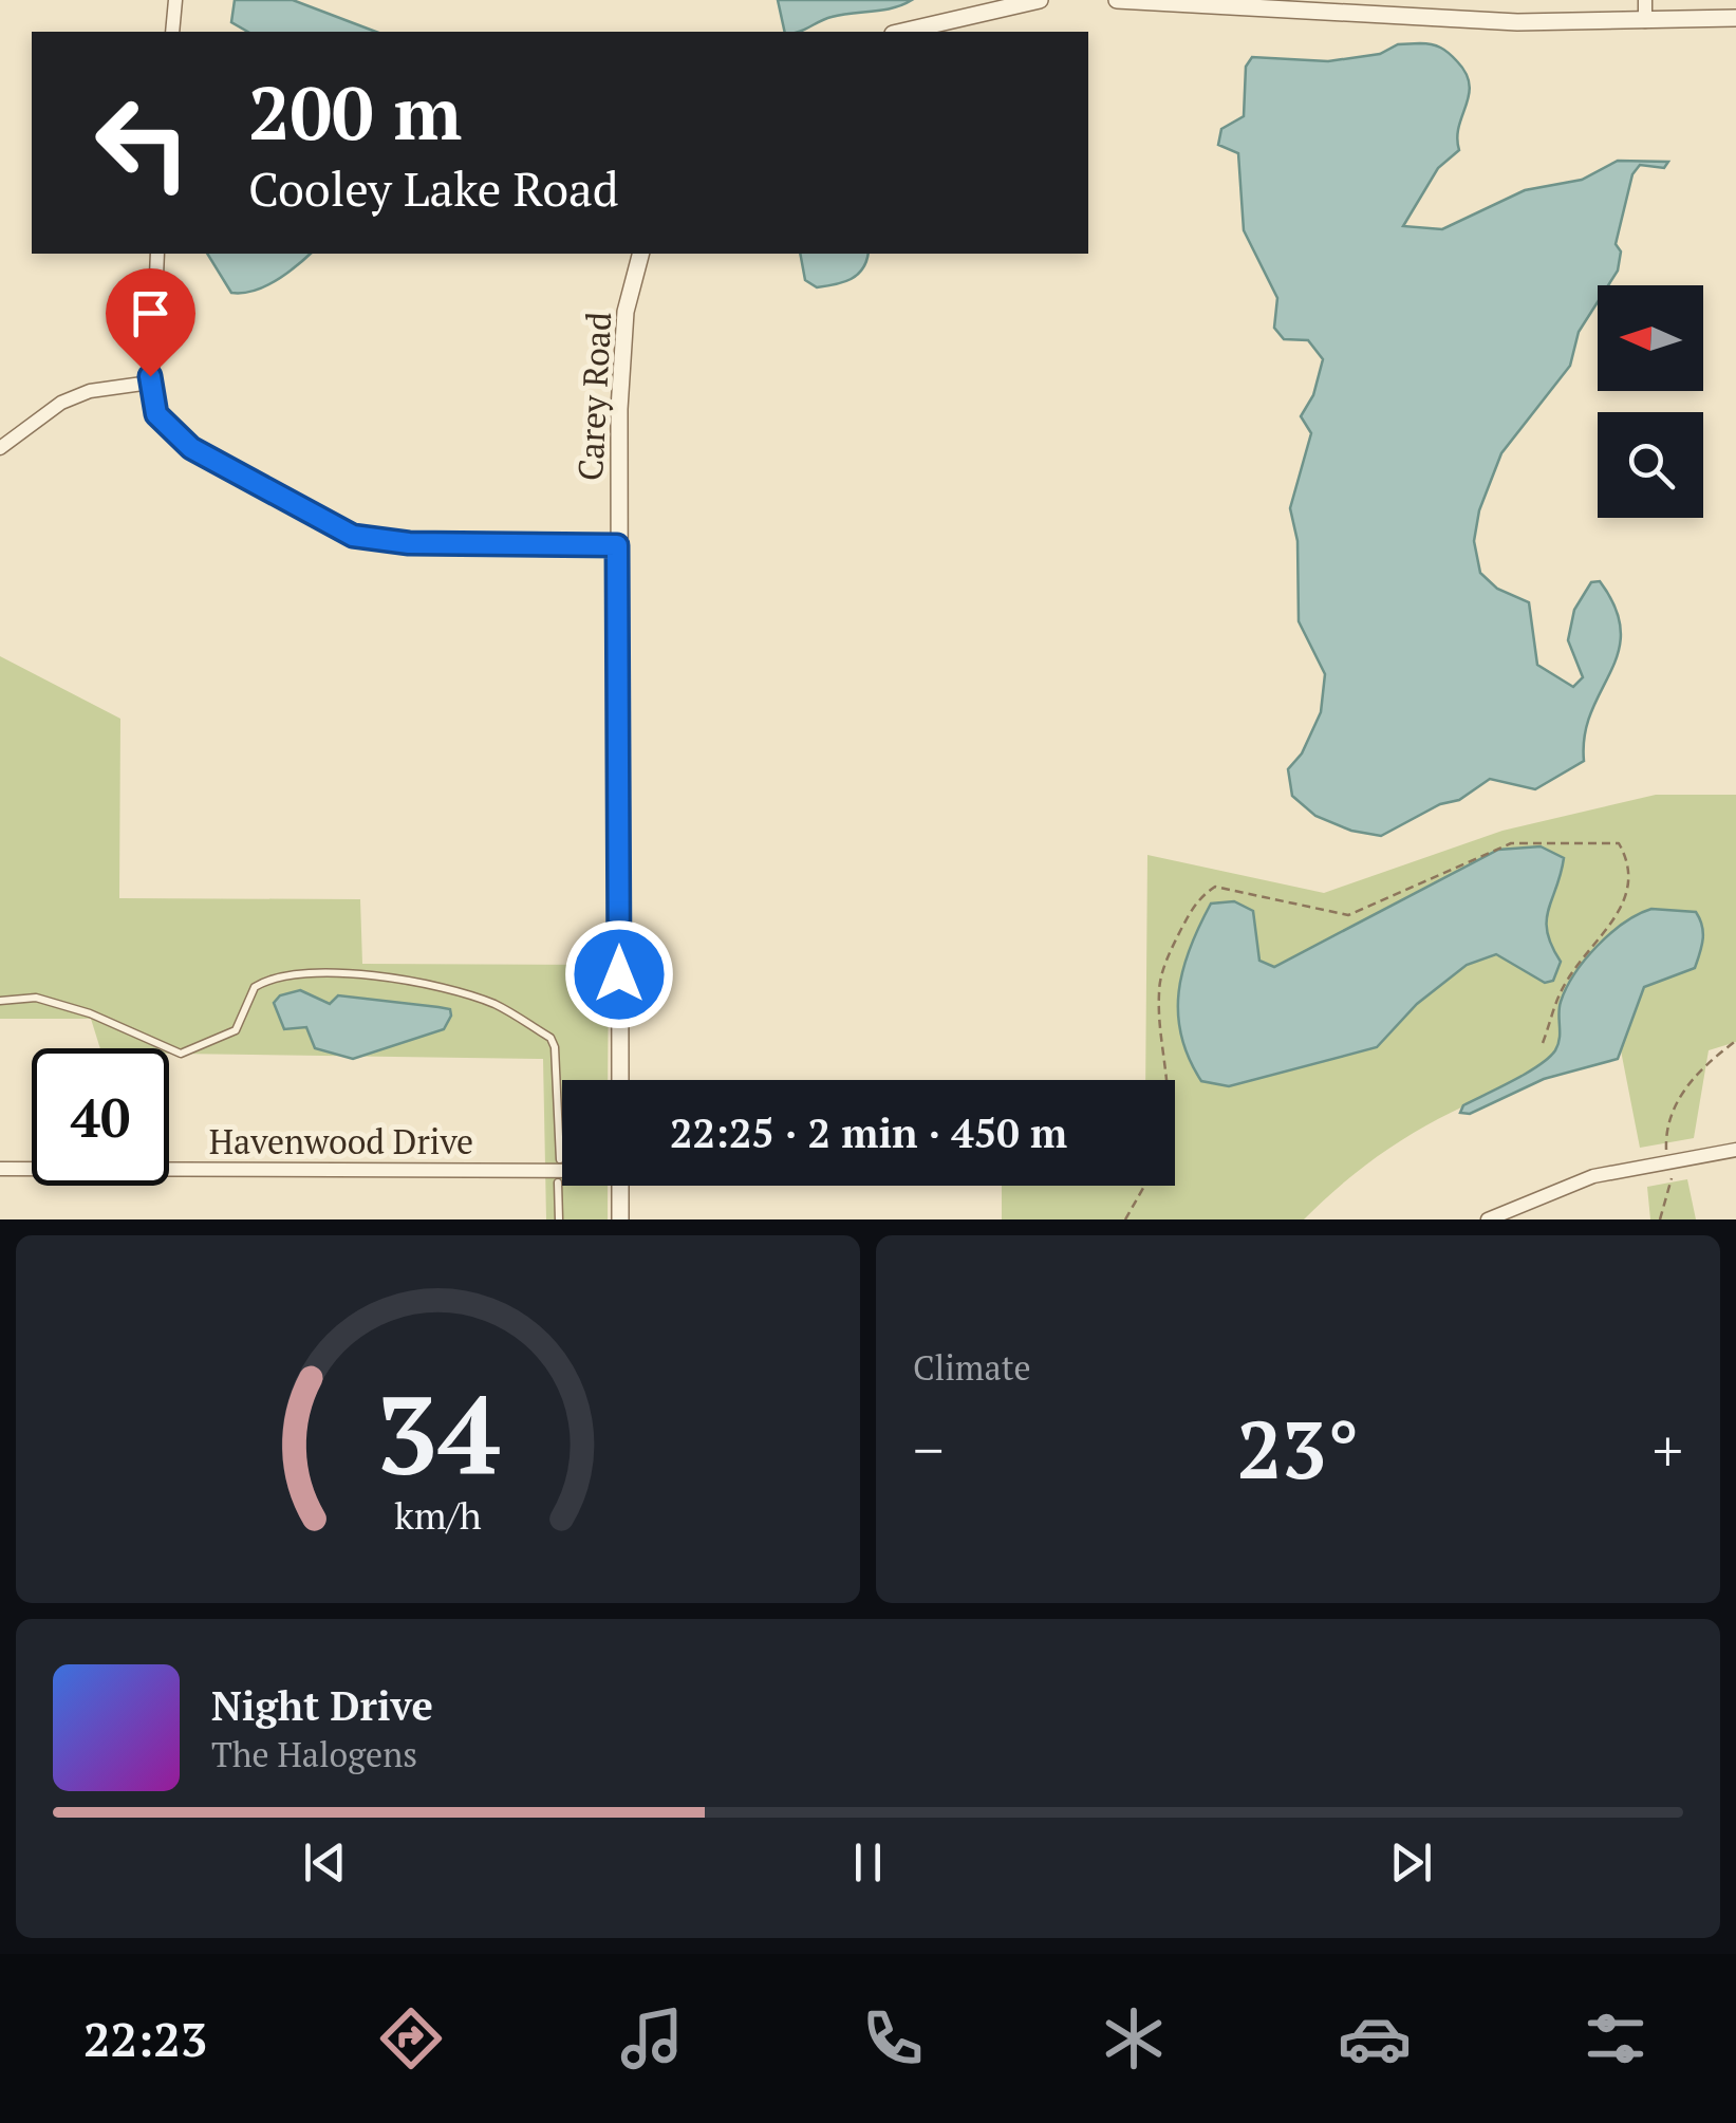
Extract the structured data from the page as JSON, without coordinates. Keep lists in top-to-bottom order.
{
  "streets": {
    "street": ["Carey Road", "Havenwood Drive"]
  },
  "north": "left",
  "page": {
    "turn": ["200 m", "Cooley Lake Road"],
    "limit": "40",
    "trip": "22:25 · 2 min · 450 m",
    "tile": "Climate",
    "heat": ["−", "23°", "+"],
    "song": ["Night Drive", "The Halogens"],
    "tabs": "22:23",
    "gauge": ["34", "km/h"]
  }
}
